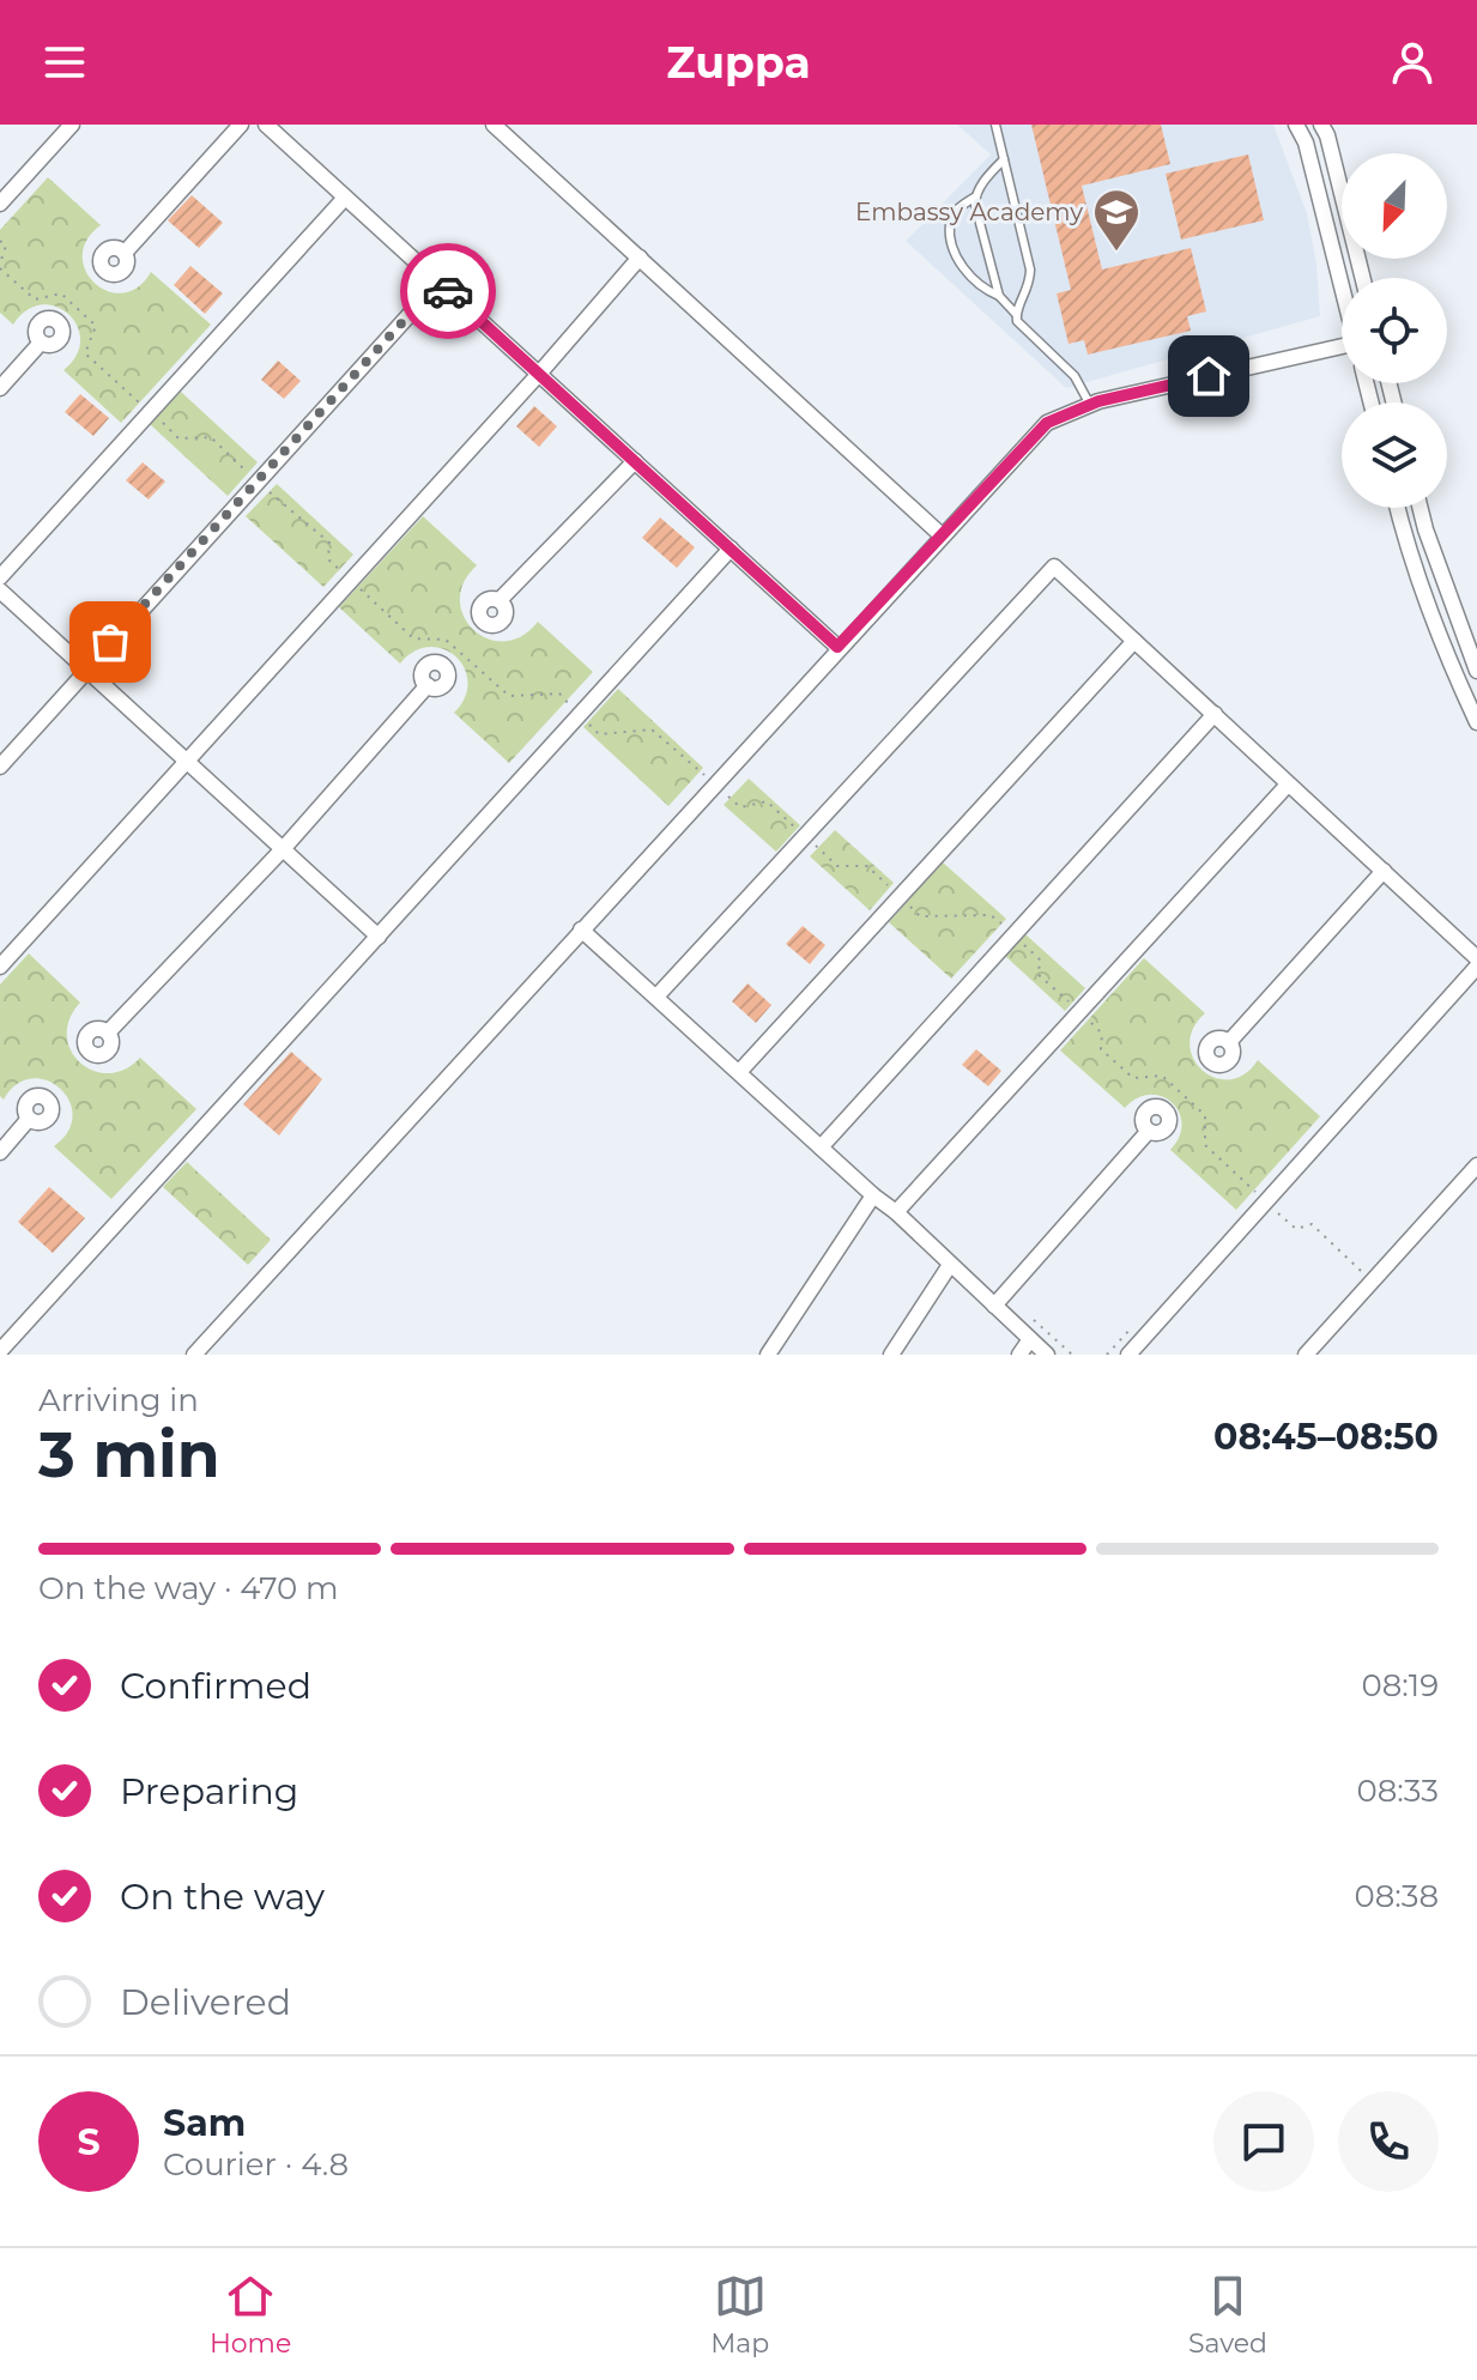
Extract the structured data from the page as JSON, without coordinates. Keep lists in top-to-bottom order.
{
  "places": {
    "school or university": ["Embassy Academy"]
  },
  "north": "bottom left",
  "page": {
    "header": "Zuppa",
    "heading": ["3 min", "Arriving in", "08:45–08:50"],
    "panel": ["Sam", "Courier · 4.8"],
    "bar": "On the way · 470 m",
    "list": [
      ["Confirmed", "08:19"],
      ["Preparing", "08:33"],
      ["On the way", "08:38"],
      "Delivered"
    ],
    "round": "S",
    "tabs": ["Home", "Map", "Saved"]
  }
}
